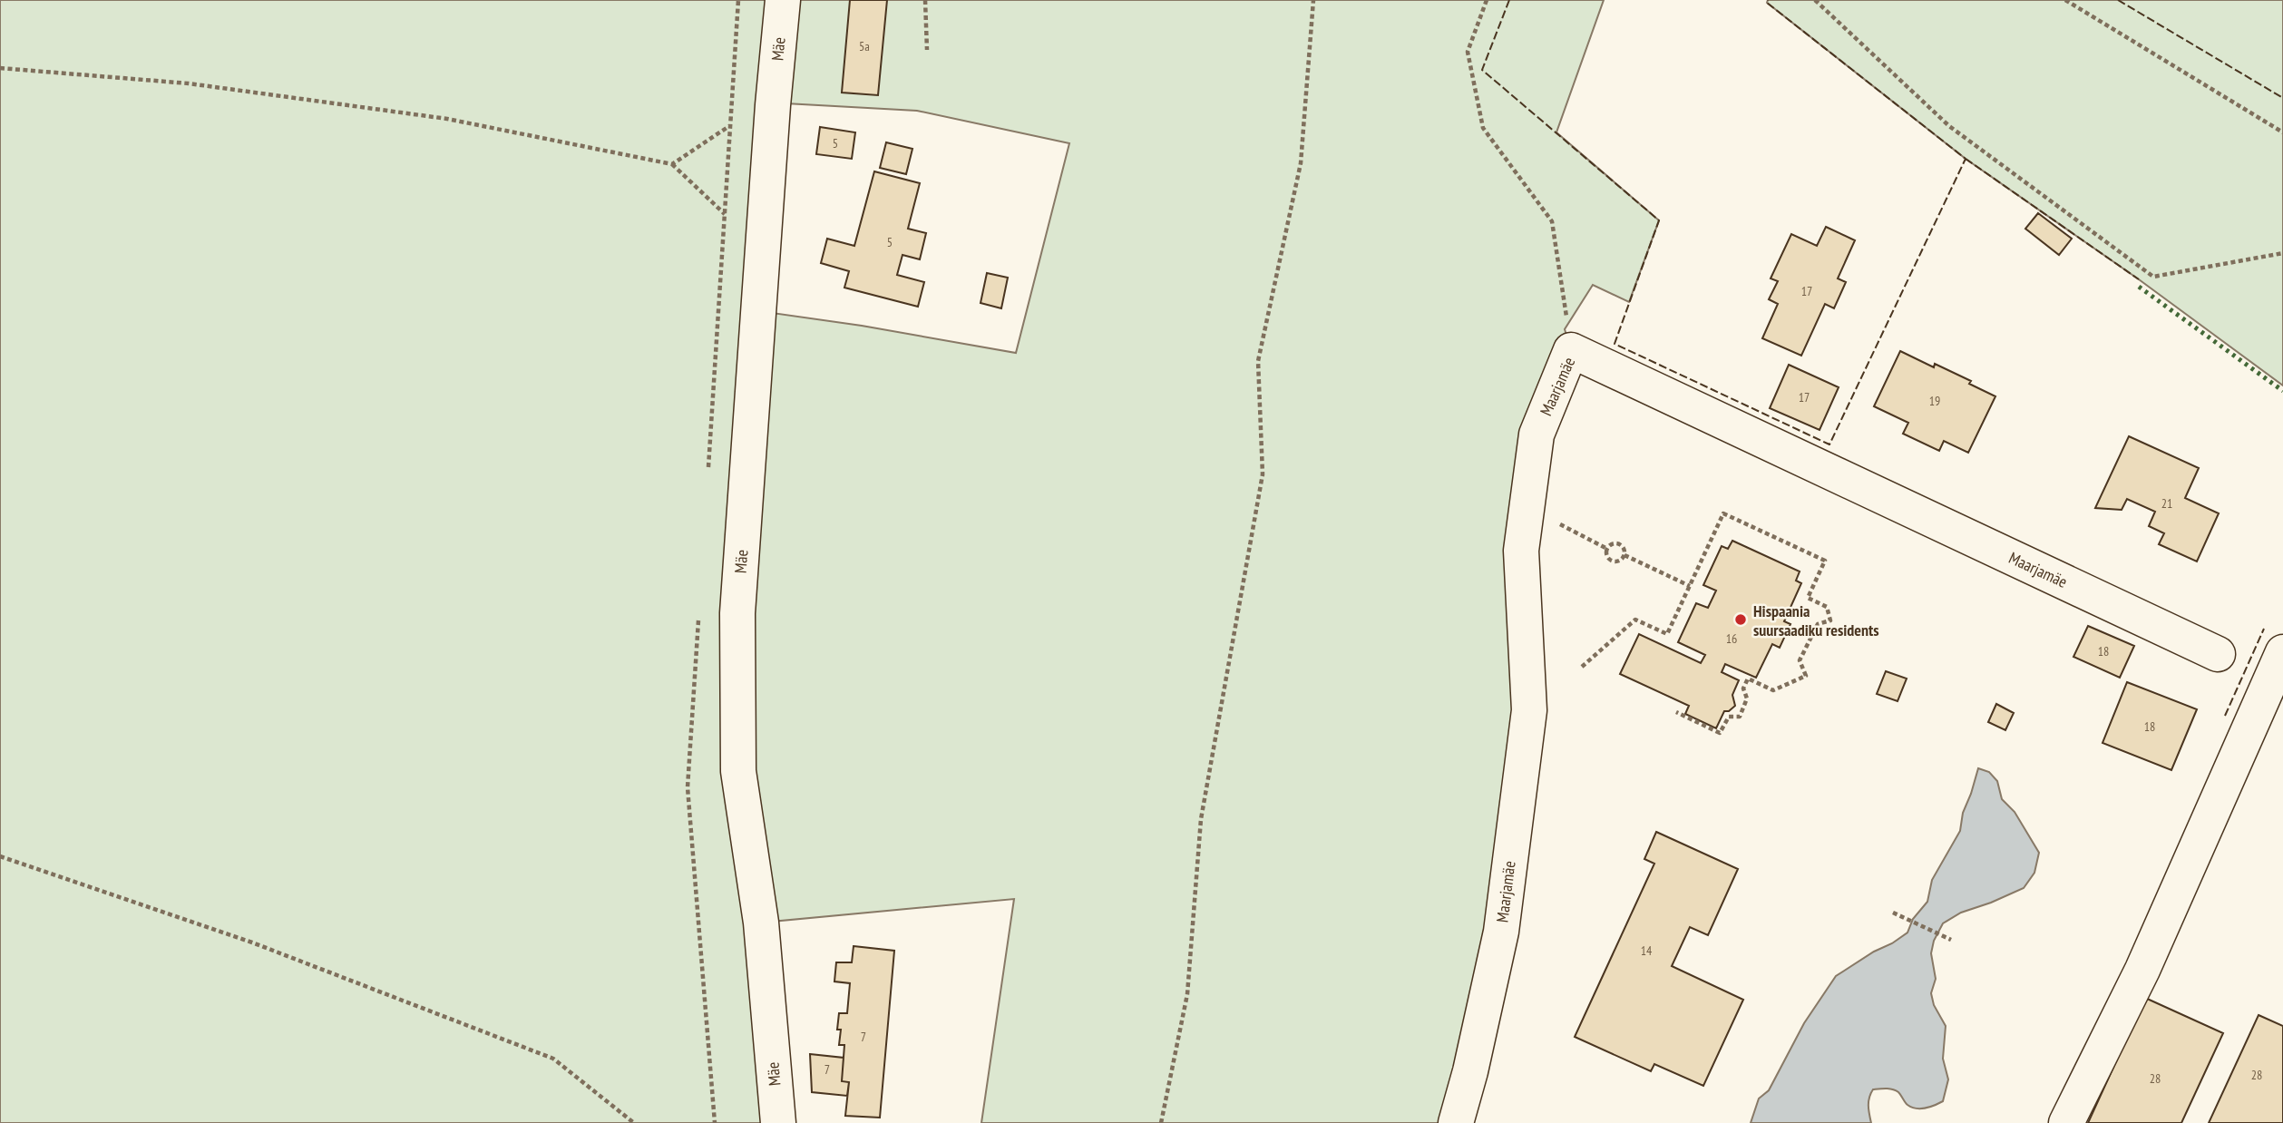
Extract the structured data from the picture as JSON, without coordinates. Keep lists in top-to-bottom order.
{
  "streets": {
    "street": ["Mäe", "Maarjamäe"]
  },
  "places": ["Hispaania suursaadiku residents"],
  "house_numbers": [
    "5a",
    "5",
    "5",
    "17",
    "17",
    "19",
    "21",
    "16",
    "18",
    "18",
    "14",
    "7",
    "7",
    "28",
    "28"
  ]
}
